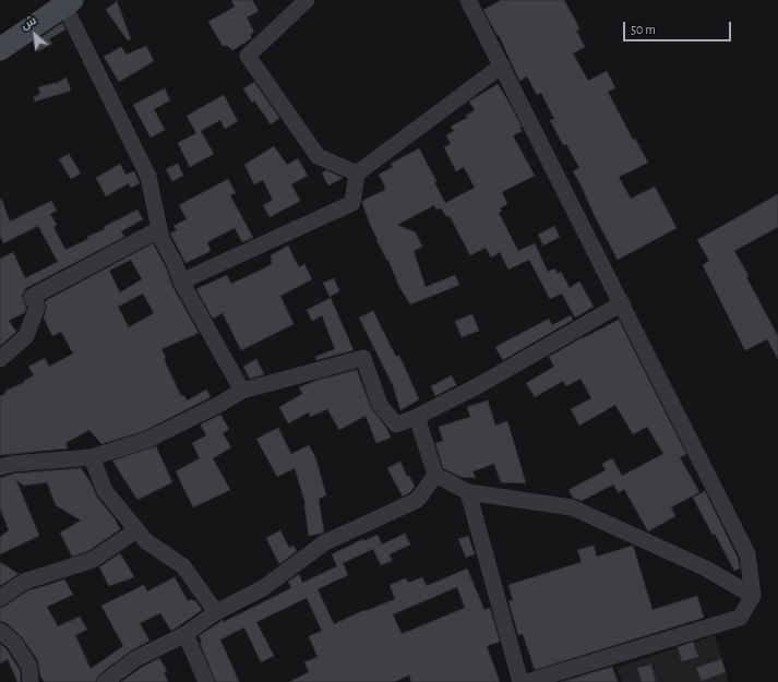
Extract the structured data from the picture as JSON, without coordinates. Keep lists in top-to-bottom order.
{
  "scale_bar": "50 m",
  "north": "top left"
}
